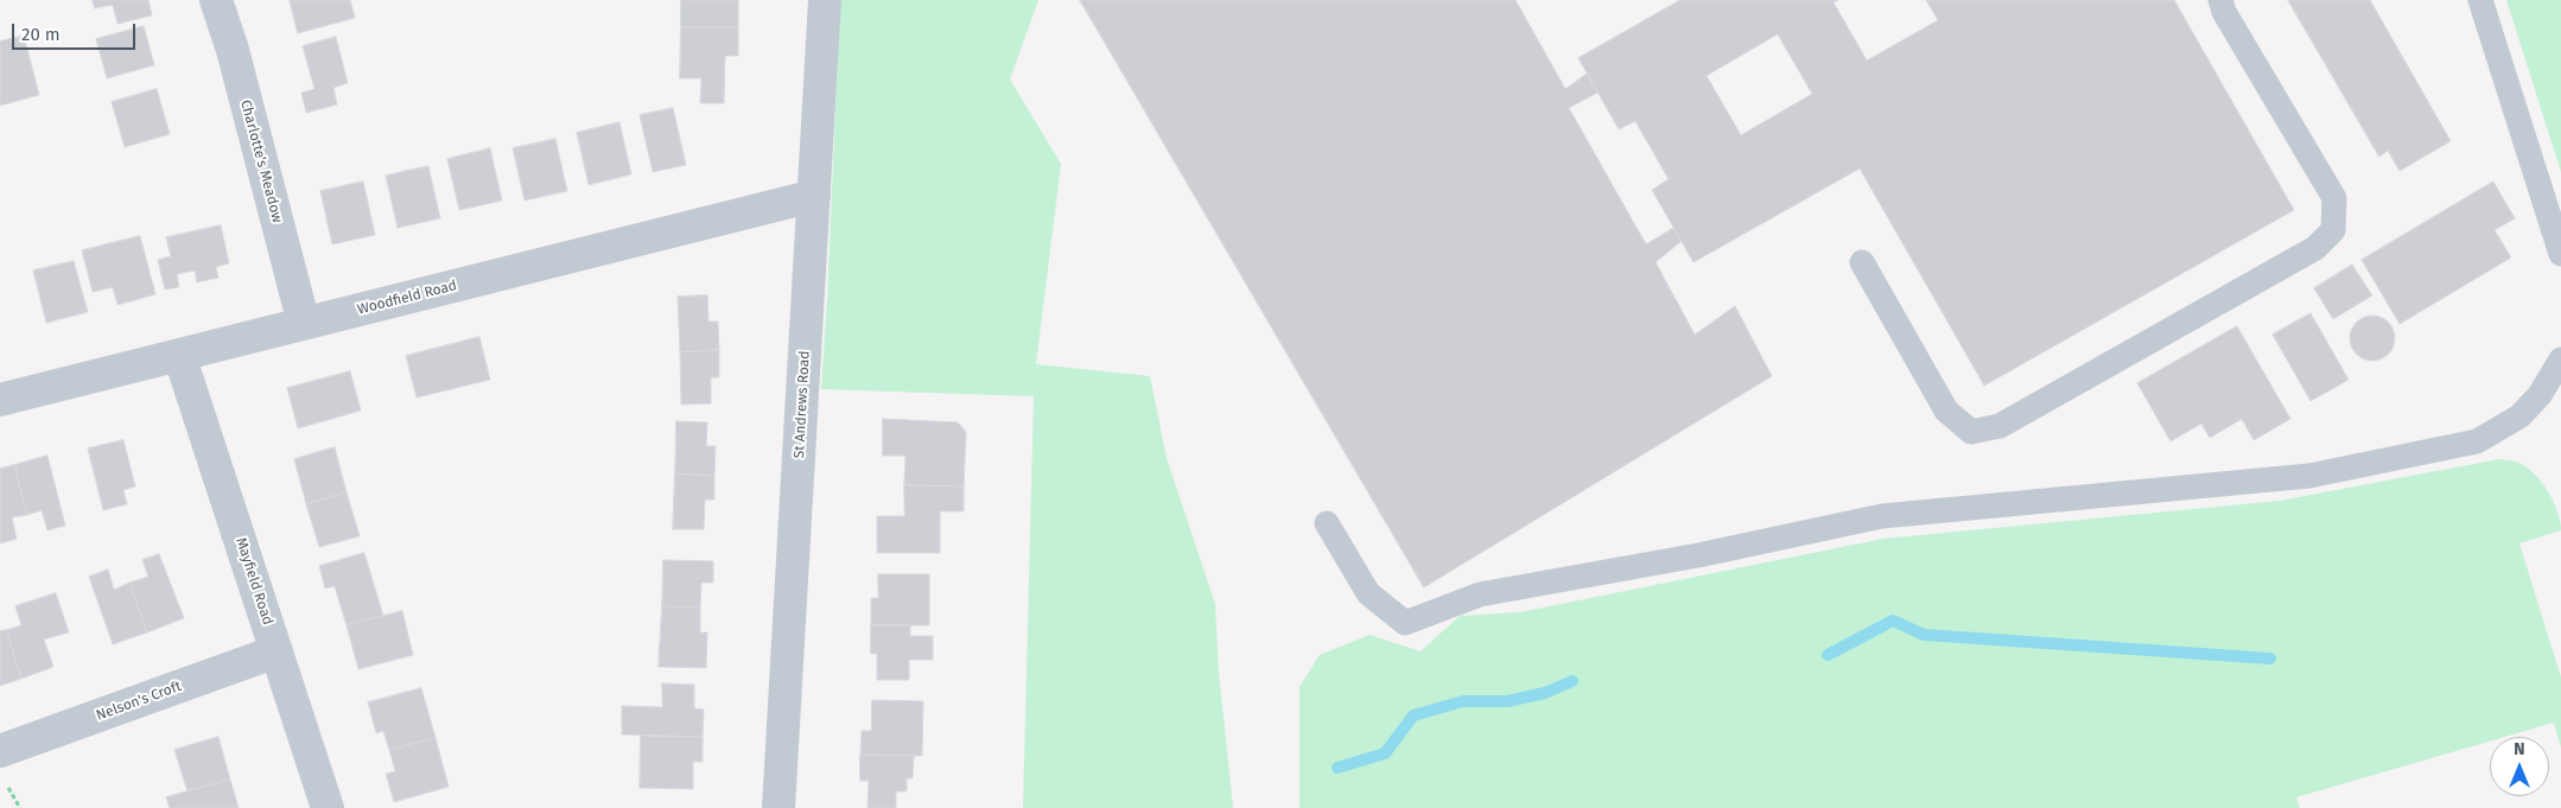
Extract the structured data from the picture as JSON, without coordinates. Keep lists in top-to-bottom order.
{
  "streets": {
    "street": [
      "Charlotte's Meadow",
      "Woodfield Road",
      "St Andrews Road",
      "Mayfield Road",
      "Nelson's Croft"
    ]
  },
  "crossings": [
    ["Charlotte's Meadow", "Woodfield Road"],
    ["Woodfield Road", "St Andrews Road"],
    ["Woodfield Road", "Mayfield Road"],
    ["Mayfield Road", "Nelson's Croft"]
  ],
  "scale_bar": "20 m",
  "north": "top"
}
